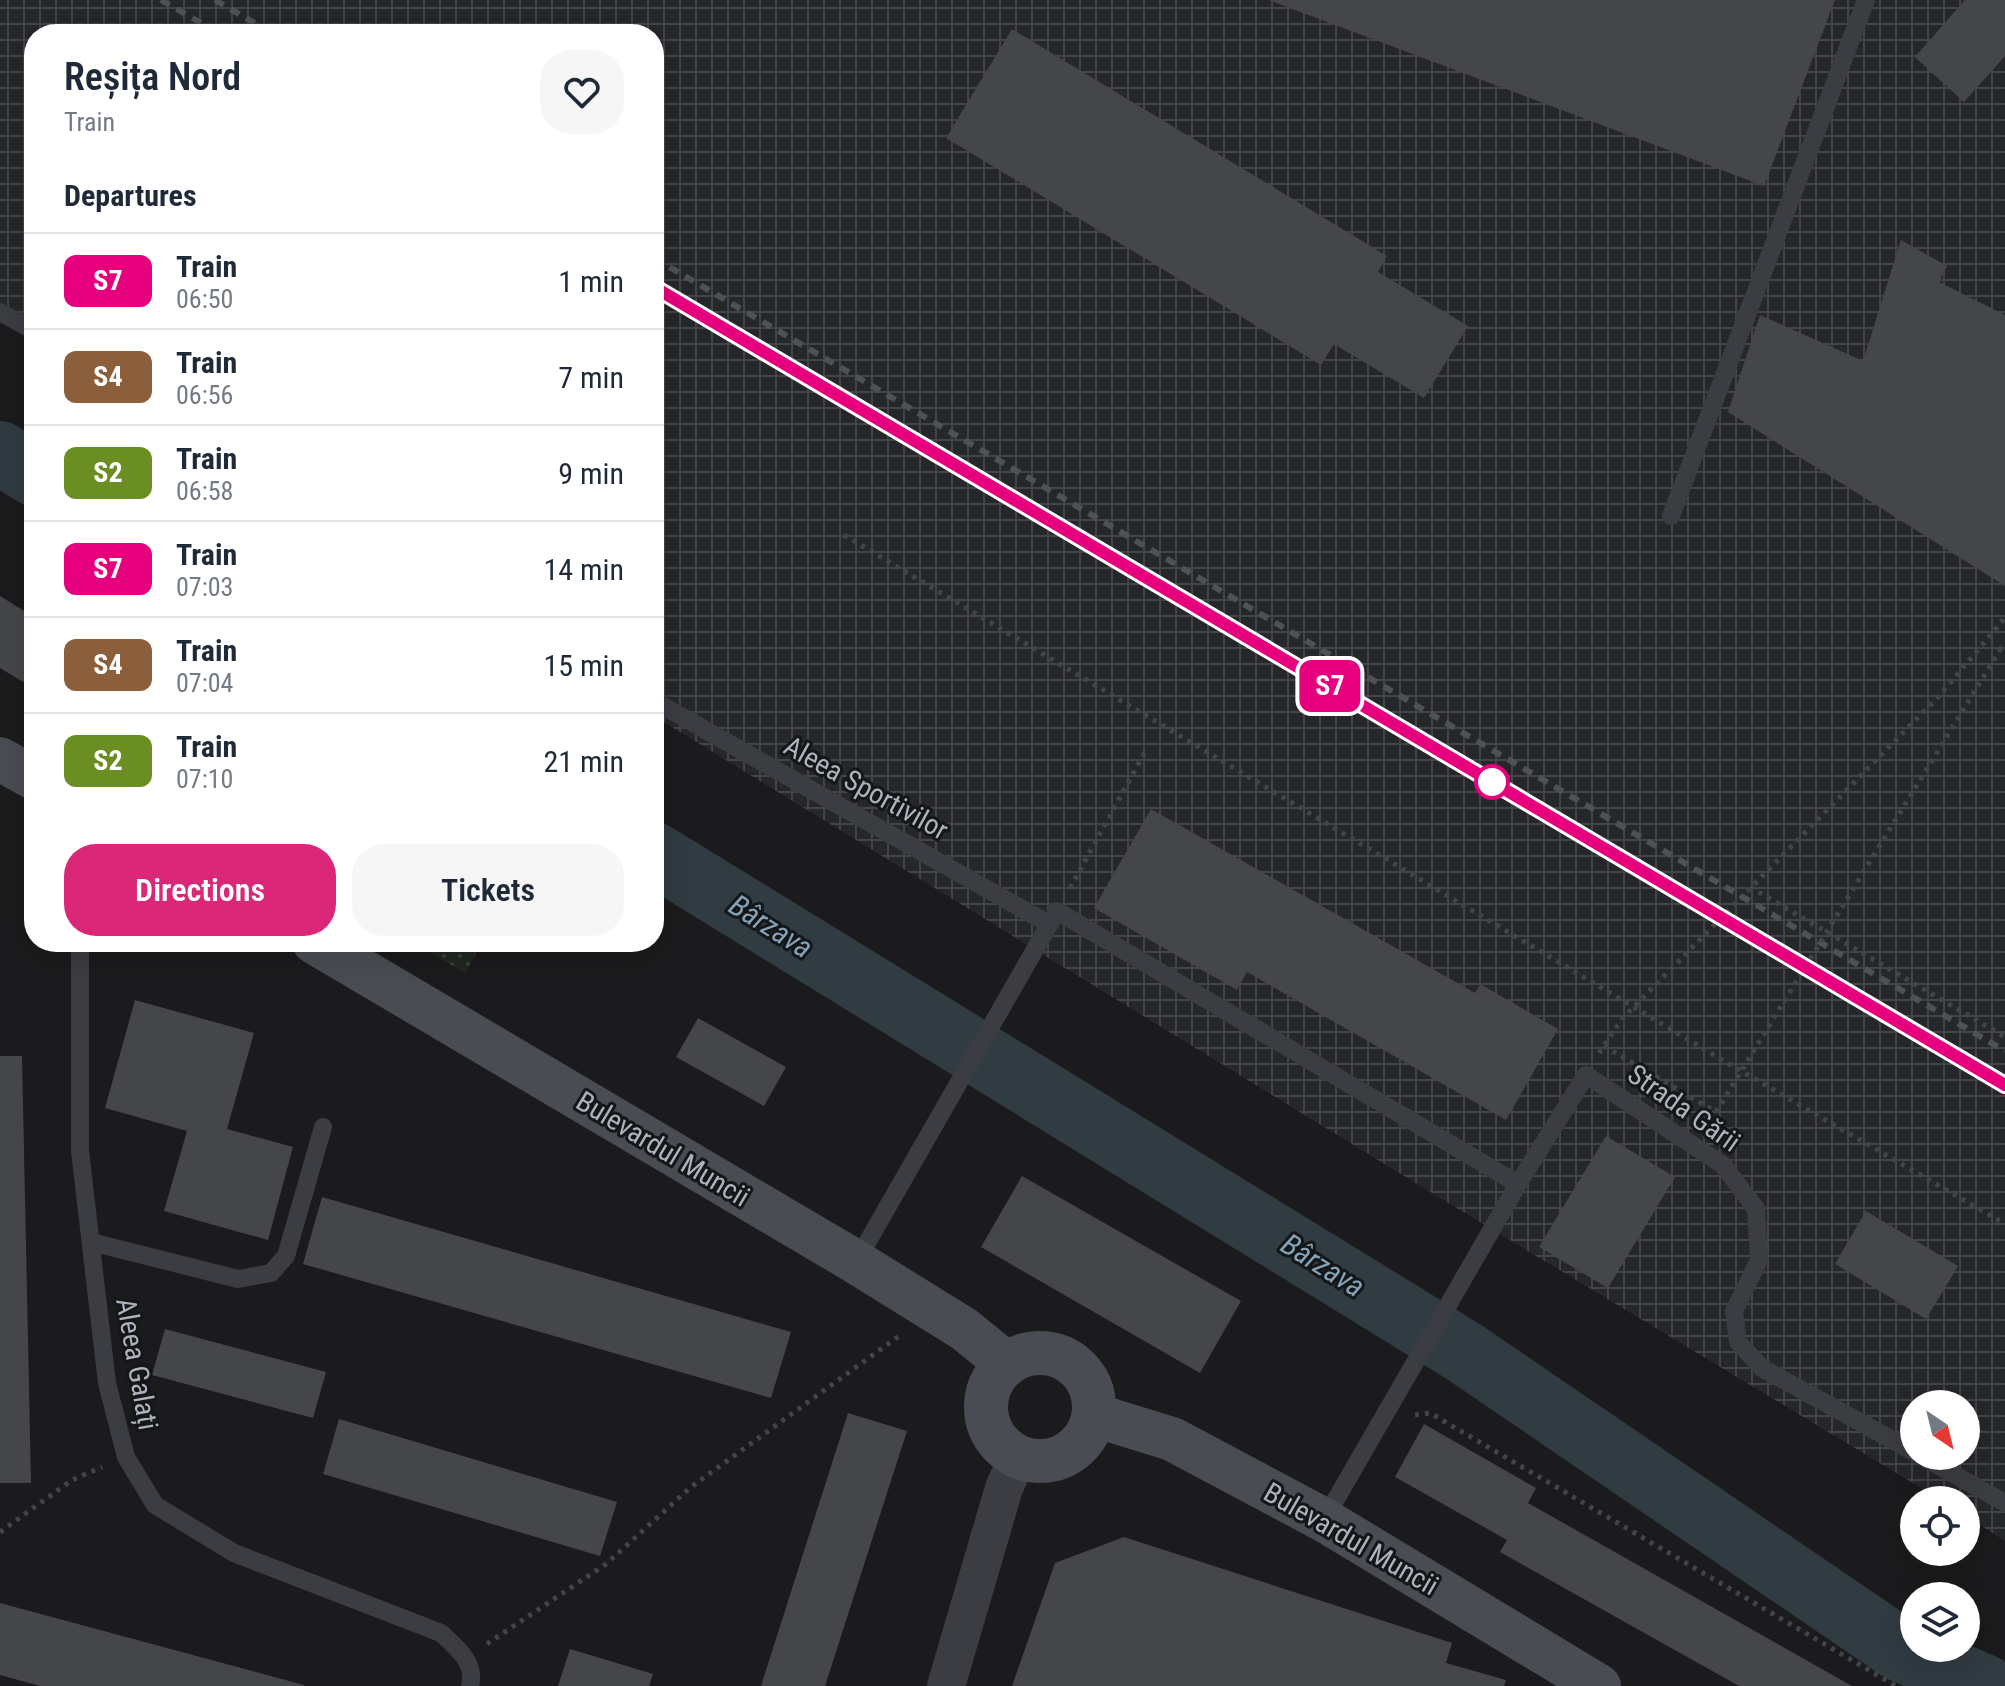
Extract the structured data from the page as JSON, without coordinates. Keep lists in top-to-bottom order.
{
  "streets": {
    "street": ["Bulevardul Muncii"],
    "lane": ["Aleea Sportivilor", "Strada Gării", "Aleea Galați"]
  },
  "crossings": [
    ["Strada Gării", "Bulevardul Muncii"]
  ],
  "water": ["Bârzava"],
  "north": "bottom right",
  "page": {
    "on_map": "S7",
    "heading": [
      ["Reșița Nord", "Train"],
      "Departures"
    ],
    "list": [
      {
        "mark": "S7",
        "name": "Train",
        "note": "06:50",
        "value": "1 min"
      },
      {
        "mark": "S4",
        "name": "Train",
        "note": "06:56",
        "value": "7 min"
      },
      {
        "mark": "S2",
        "name": "Train",
        "note": "06:58",
        "value": "9 min"
      },
      {
        "mark": "S7",
        "name": "Train",
        "note": "07:03",
        "value": "14 min"
      },
      {
        "mark": "S4",
        "name": "Train",
        "note": "07:04",
        "value": "15 min"
      },
      {
        "mark": "S2",
        "name": "Train",
        "note": "07:10",
        "value": "21 min"
      }
    ],
    "buttons": ["Directions", "Tickets"]
  }
}
